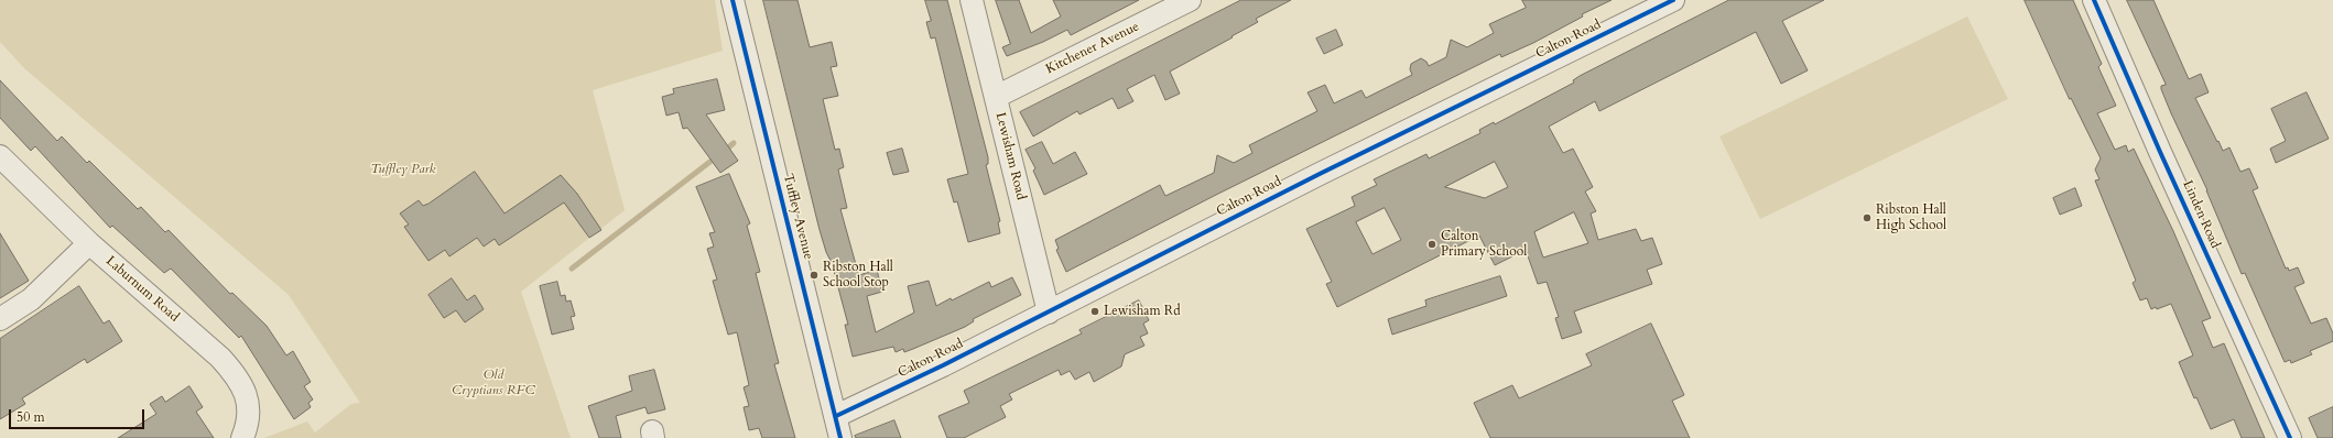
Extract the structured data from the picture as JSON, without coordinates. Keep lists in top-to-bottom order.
{
  "streets": {
    "street": [
      "Calton Road",
      "Kitchener Avenue",
      "Lewisham Road",
      "Linden Road",
      "Tuffley Avenue",
      "Laburnum Road"
    ]
  },
  "crossings": [
    ["Calton Road", "Lewisham Road"],
    ["Calton Road", "Tuffley Avenue"],
    ["Kitchener Avenue", "Lewisham Road"]
  ],
  "parks": ["Tuffley Park", "Old Cryptians RFC"],
  "places": [
    "Ribston Hall High School",
    "Calton Primary School",
    "Ribston Hall School Stop",
    "Lewisham Rd"
  ],
  "scale_bar": "50 m"
}
